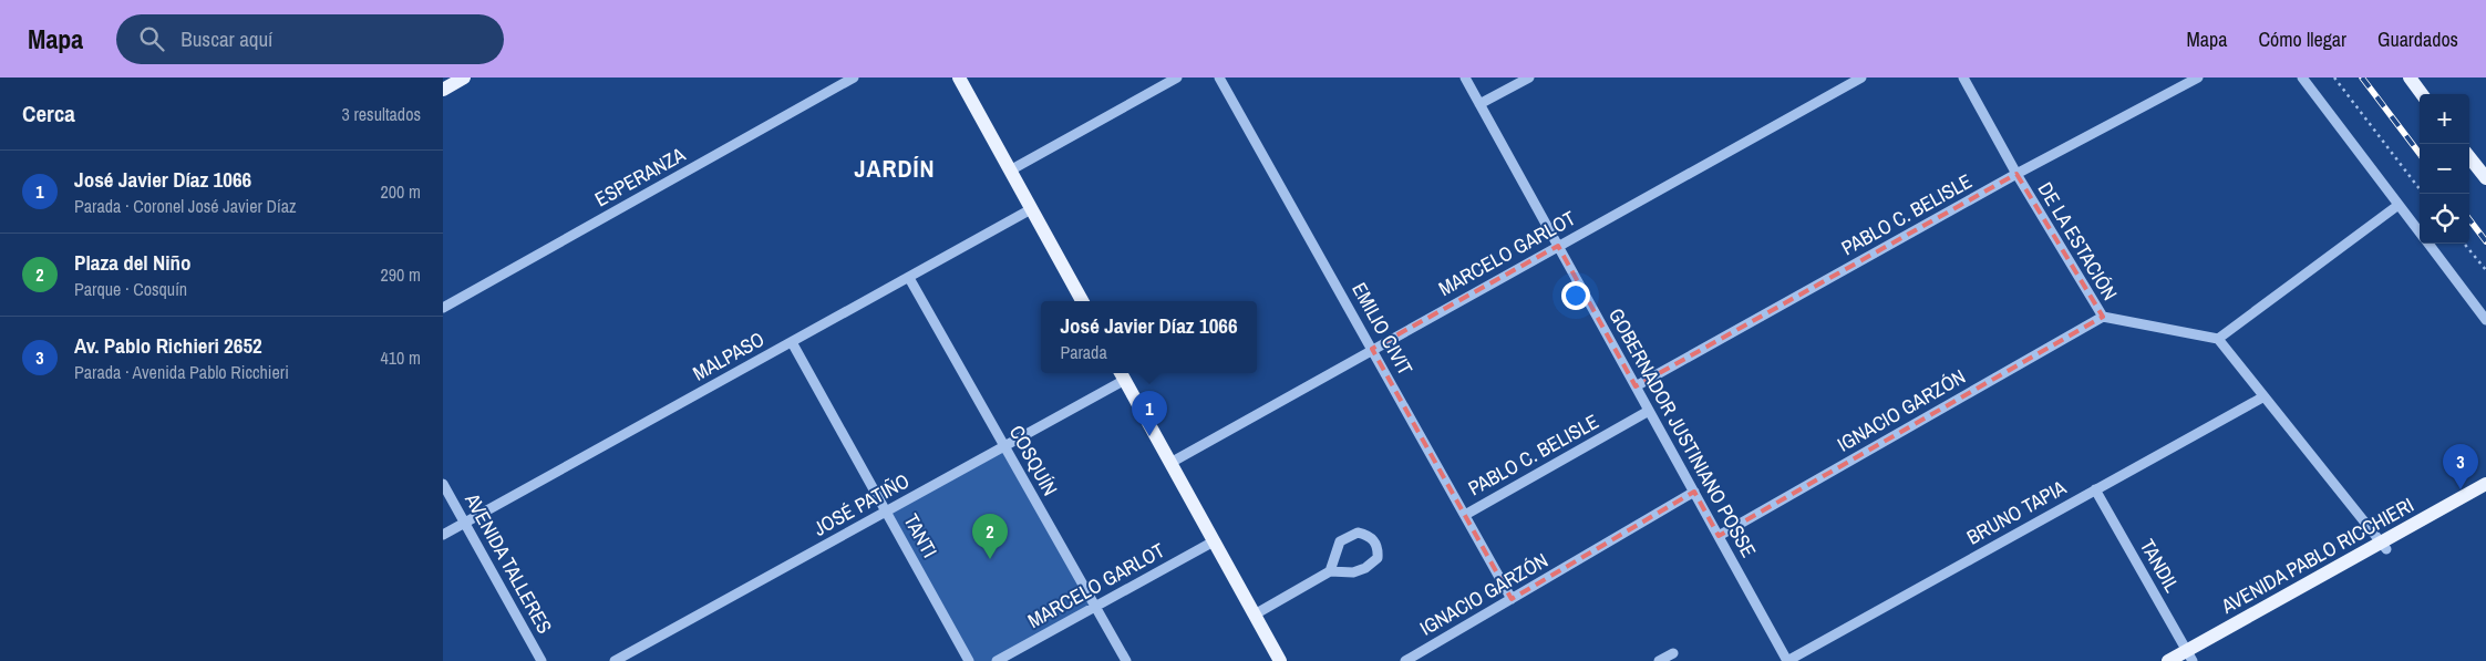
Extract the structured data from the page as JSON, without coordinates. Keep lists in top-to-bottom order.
{
  "streets": {
    "main road": ["AVENIDA PABLO RICCHIERI"],
    "street": [
      "ESPERANZA",
      "PABLO C. BELISLE",
      "DE LA ESTACIÓN",
      "MARCELO GARLOT",
      "EMILIO CIVIT",
      "MALPASO",
      "IGNACIO GARZÓN",
      "GOBERNADOR JUSTINIANO POSSE",
      "COSQUÍN",
      "JOSÉ PATIÑO",
      "BRUNO TAPIA",
      "TANTI",
      "AVENIDA TALLERES",
      "TANDIL"
    ]
  },
  "crossings": [
    ["PABLO C. BELISLE", "DE LA ESTACIÓN"],
    ["PABLO C. BELISLE", "EMILIO CIVIT"],
    ["PABLO C. BELISLE", "GOBERNADOR JUSTINIANO POSSE"],
    ["DE LA ESTACIÓN", "IGNACIO GARZÓN"],
    ["MARCELO GARLOT", "EMILIO CIVIT"],
    ["MARCELO GARLOT", "GOBERNADOR JUSTINIANO POSSE"],
    ["MARCELO GARLOT", "COSQUÍN"],
    ["EMILIO CIVIT", "IGNACIO GARZÓN"],
    ["MALPASO", "COSQUÍN"],
    ["MALPASO", "TANTI"],
    ["MALPASO", "AVENIDA TALLERES"],
    ["IGNACIO GARZÓN", "GOBERNADOR JUSTINIANO POSSE"],
    ["GOBERNADOR JUSTINIANO POSSE", "BRUNO TAPIA"],
    ["COSQUÍN", "JOSÉ PATIÑO"],
    ["JOSÉ PATIÑO", "TANTI"],
    ["BRUNO TAPIA", "TANDIL"],
    ["AVENIDA PABLO RICCHIERI", "TANDIL"]
  ],
  "districts": ["JARDÍN"],
  "page": {
    "header": "Mapa",
    "search": "Buscar aquí",
    "nav": ["Mapa", "Cómo llegar", "Guardados"],
    "heading": ["Cerca", "3 resultados"],
    "map_buttons": ["+", "−"],
    "list": [
      {
        "mark": "1",
        "name": "José Javier Díaz 1066",
        "note": "Parada · Coronel José Javier Díaz",
        "value": "200 m"
      },
      {
        "mark": "2",
        "name": "Plaza del Niño",
        "note": "Parque · Cosquín",
        "value": "290 m"
      },
      {
        "mark": "3",
        "name": "Av. Pablo Richieri 2652",
        "note": "Parada · Avenida Pablo Ricchieri",
        "value": "410 m"
      }
    ],
    "popup": ["José Javier Díaz 1066", "Parada"],
    "pins": ["1", "3", "2"]
  }
}
